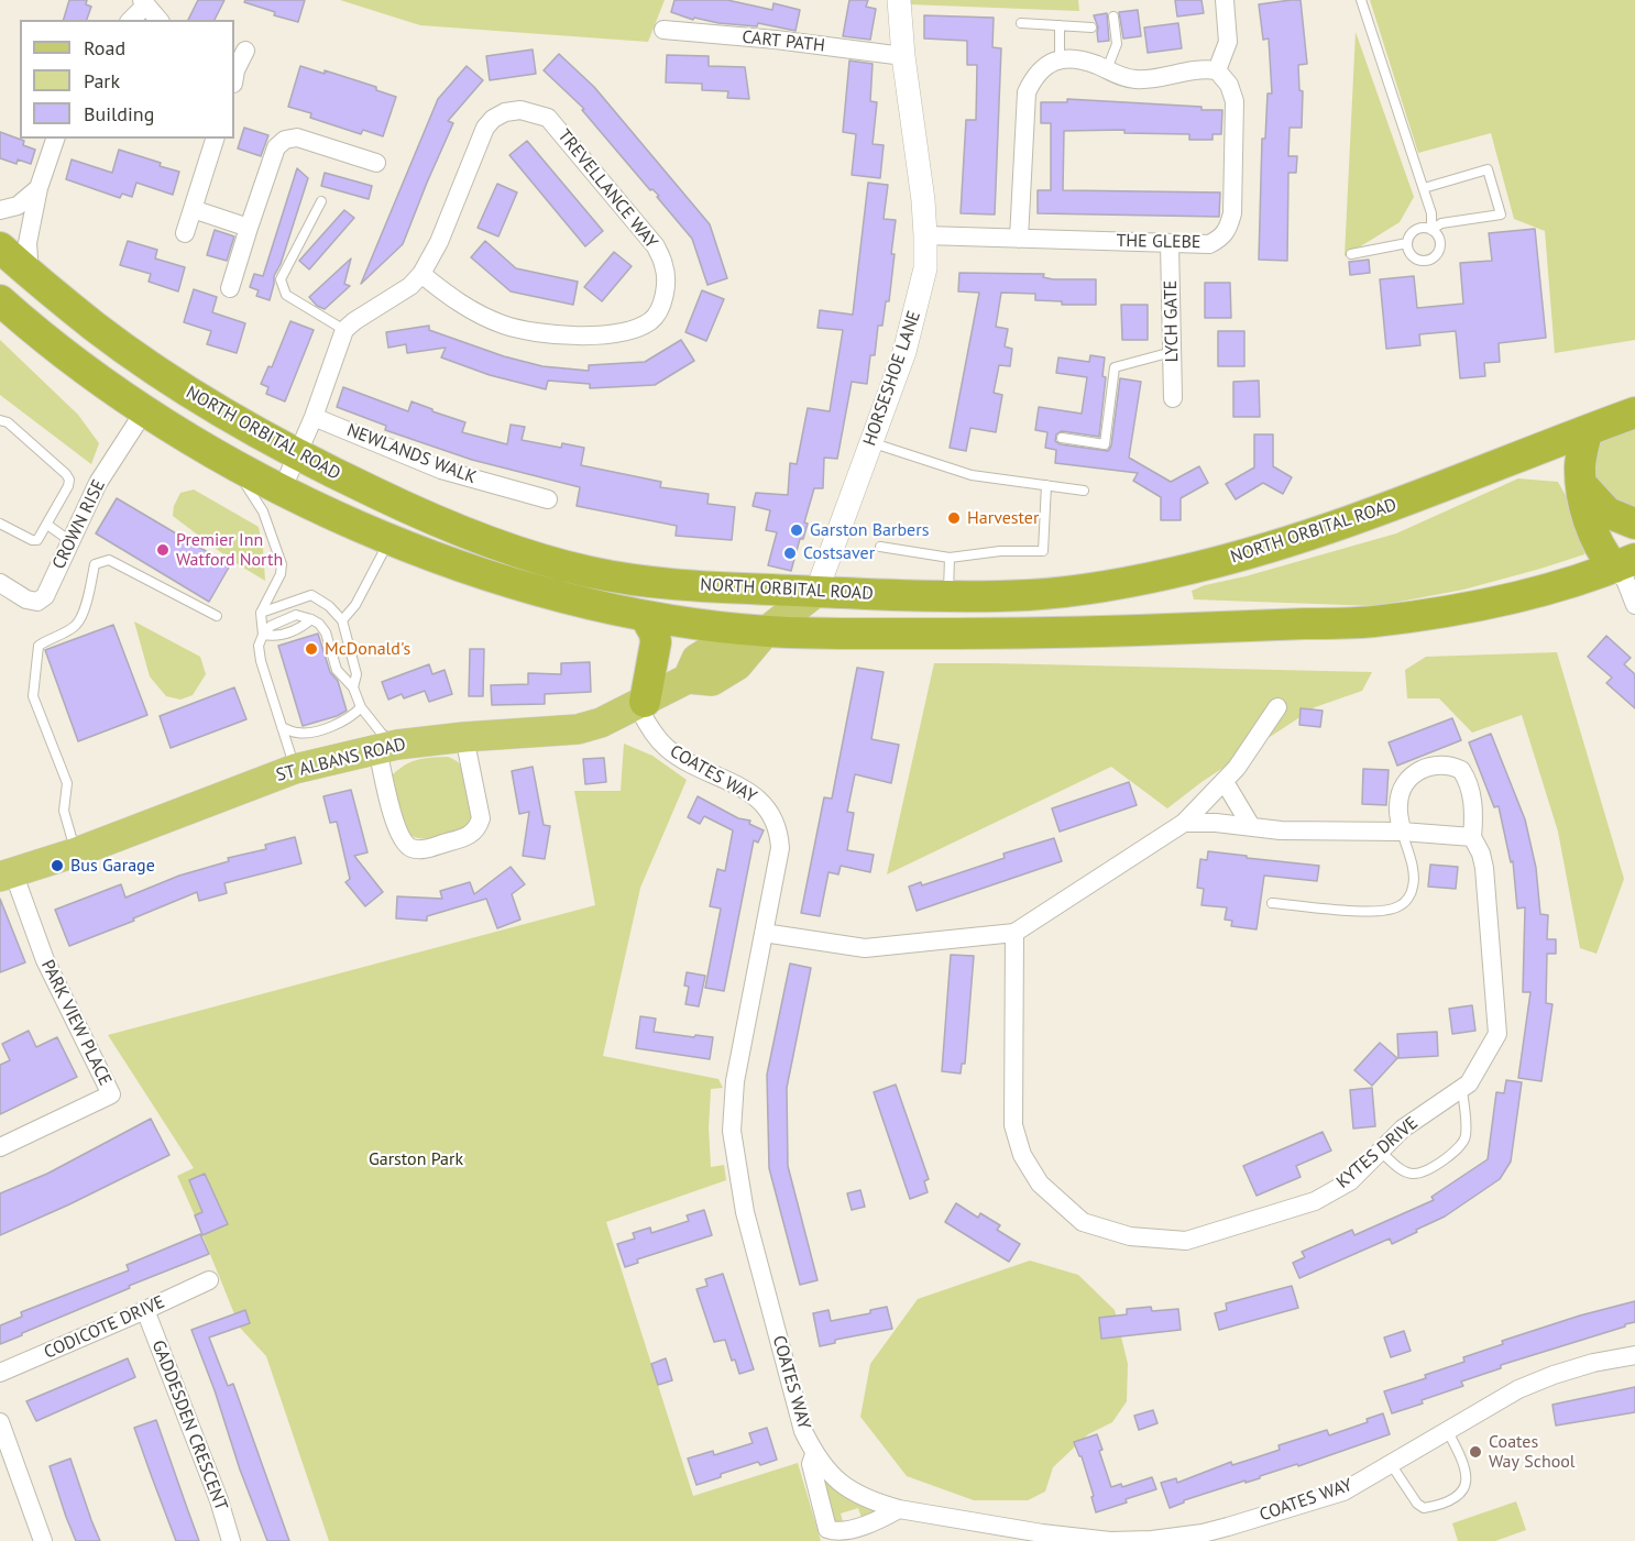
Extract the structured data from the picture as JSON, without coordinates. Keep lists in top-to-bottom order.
{
  "streets": {
    "highway": ["NORTH ORBITAL ROAD"],
    "main road": ["ST ALBANS ROAD"],
    "street": [
      "CART PATH",
      "TREVELLANCE WAY",
      "THE GLEBE",
      "LYCH GATE",
      "HORSESHOE LANE",
      "NEWLANDS WALK",
      "CROWN RISE",
      "COATES WAY",
      "PARK VIEW PLACE",
      "KYTES DRIVE",
      "CODICOTE DRIVE",
      "GADDESDEN CRESCENT"
    ]
  },
  "crossings": [
    ["CART PATH", "HORSESHOE LANE"],
    ["THE GLEBE", "LYCH GATE"],
    ["THE GLEBE", "HORSESHOE LANE"],
    ["HORSESHOE LANE", "NORTH ORBITAL ROAD"],
    ["HORSESHOE LANE", "ST ALBANS ROAD"],
    ["NORTH ORBITAL ROAD", "CROWN RISE"],
    ["NORTH ORBITAL ROAD", "ST ALBANS ROAD"],
    ["ST ALBANS ROAD", "COATES WAY"],
    ["ST ALBANS ROAD", "PARK VIEW PLACE"],
    ["CODICOTE DRIVE", "GADDESDEN CRESCENT"]
  ],
  "parks": ["Garston Park"],
  "places": [
    "Harvester",
    "Garston Barbers",
    "Premier Inn Watford North",
    "Costsaver",
    "McDonald's",
    "Bus Garage",
    "Coates Way School"
  ],
  "legend": ["Road", "Park", "Building"]
}
